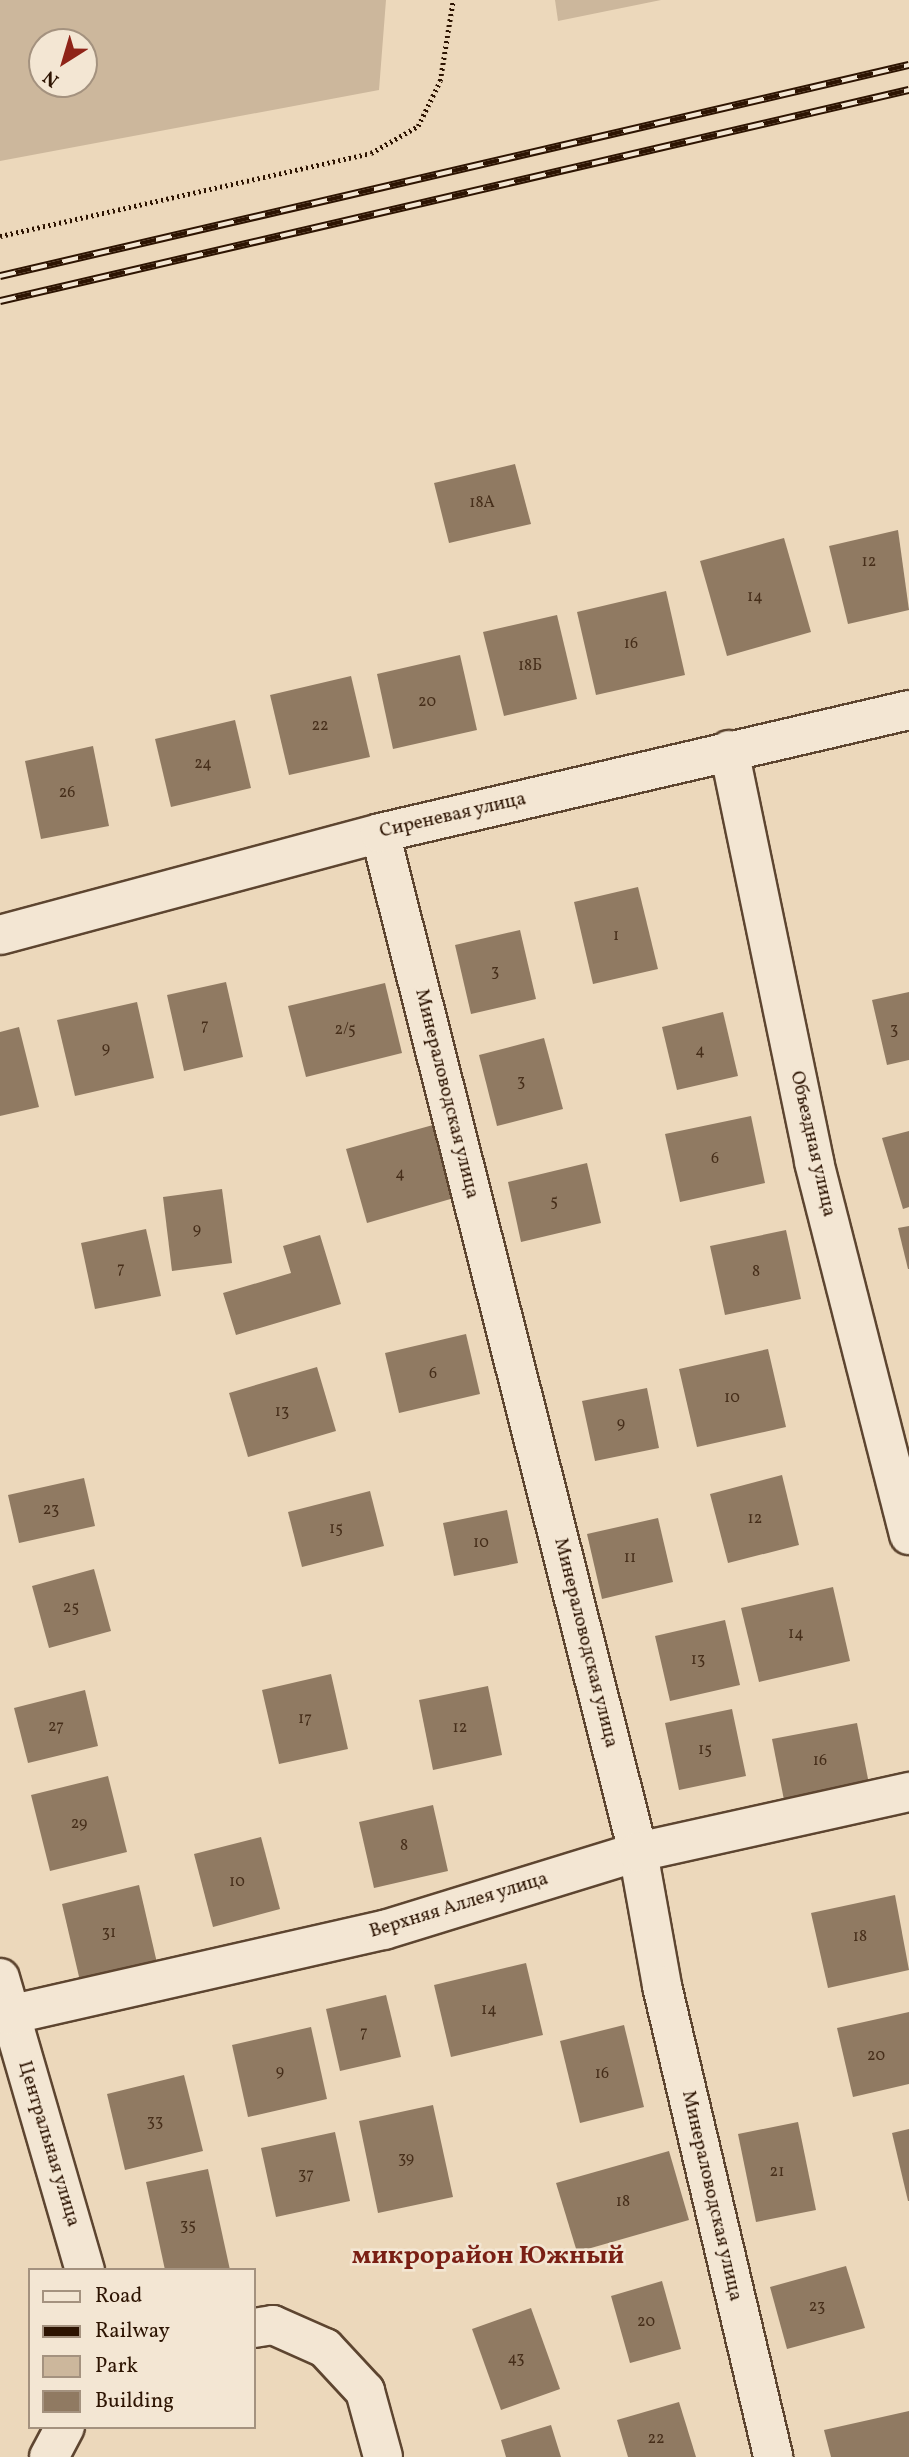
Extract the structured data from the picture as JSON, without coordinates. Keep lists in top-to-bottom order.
{
  "streets": {
    "street": [
      "Сиреневая улица",
      "Минераловодская улица",
      "Объездная улица",
      "Верхняя Аллея улица",
      "Центральная улица"
    ]
  },
  "crossings": [
    ["Сиреневая улица", "Минераловодская улица"],
    ["Сиреневая улица", "Объездная улица"],
    ["Минераловодская улица", "Верхняя Аллея улица"],
    ["Верхняя Аллея улица", "Центральная улица"]
  ],
  "districts": ["микрорайон Южный"],
  "house_numbers": [
    "18А",
    "12",
    "14",
    "16",
    "18Б",
    "20",
    "22",
    "24",
    "26",
    "1",
    "3",
    "7",
    "2/5",
    "3",
    "9",
    "4",
    "3",
    "6",
    "4",
    "5",
    "9",
    "7",
    "8",
    "6",
    "10",
    "13",
    "9",
    "23",
    "12",
    "15",
    "10",
    "11",
    "25",
    "14",
    "13",
    "17",
    "27",
    "12",
    "15",
    "16",
    "29",
    "8",
    "10",
    "31",
    "18",
    "14",
    "7",
    "20",
    "9",
    "16",
    "33",
    "39",
    "21",
    "37",
    "18",
    "35",
    "23",
    "20",
    "43",
    "22"
  ],
  "legend": [
    "Road",
    "Railway",
    "Park",
    "Building"
  ],
  "north": "bottom left"
}
